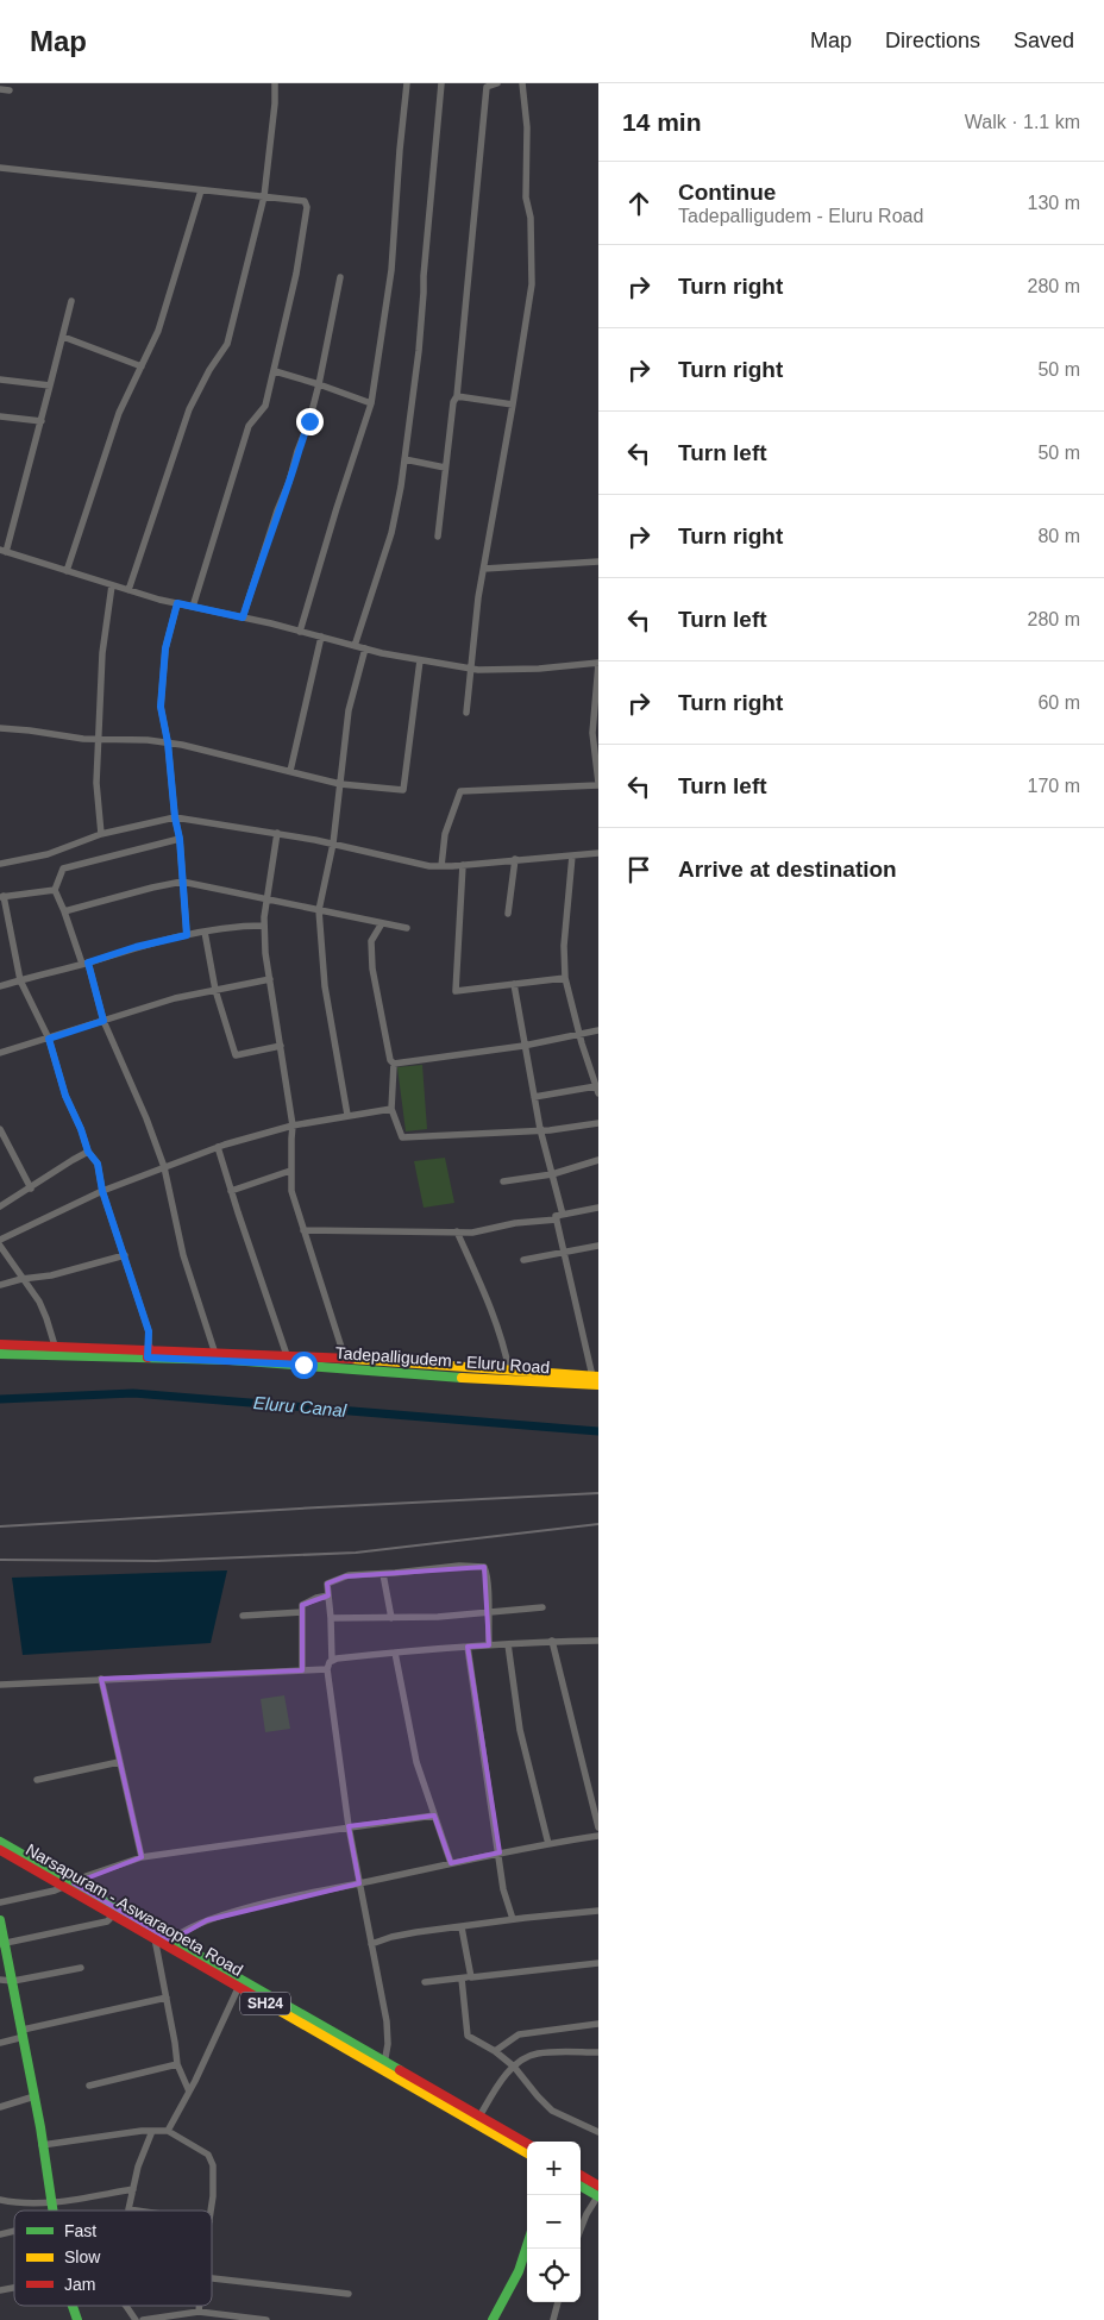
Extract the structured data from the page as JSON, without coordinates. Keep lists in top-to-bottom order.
{
  "streets": {
    "main road": ["Tadepalligudem - Eluru Road", "Narsapuram - Aswaraopeta Road", "SH24"]
  },
  "water": ["Eluru Canal"],
  "legend": ["Fast", "Slow", "Jam"],
  "page": {
    "header": "Map",
    "nav": ["Map", "Directions", "Saved"],
    "heading": ["14 min", "Walk · 1.1 km"],
    "list": [
      ["Continue", "Tadepalligudem - Eluru Road", "130 m"],
      ["Turn right", "280 m"],
      ["Turn right", "50 m"],
      ["Turn left", "50 m"],
      ["Turn right", "80 m"],
      ["Turn left", "280 m"],
      ["Turn right", "60 m"],
      ["Turn left", "170 m"],
      "Arrive at destination"
    ],
    "map_buttons": ["+", "−"]
  }
}
